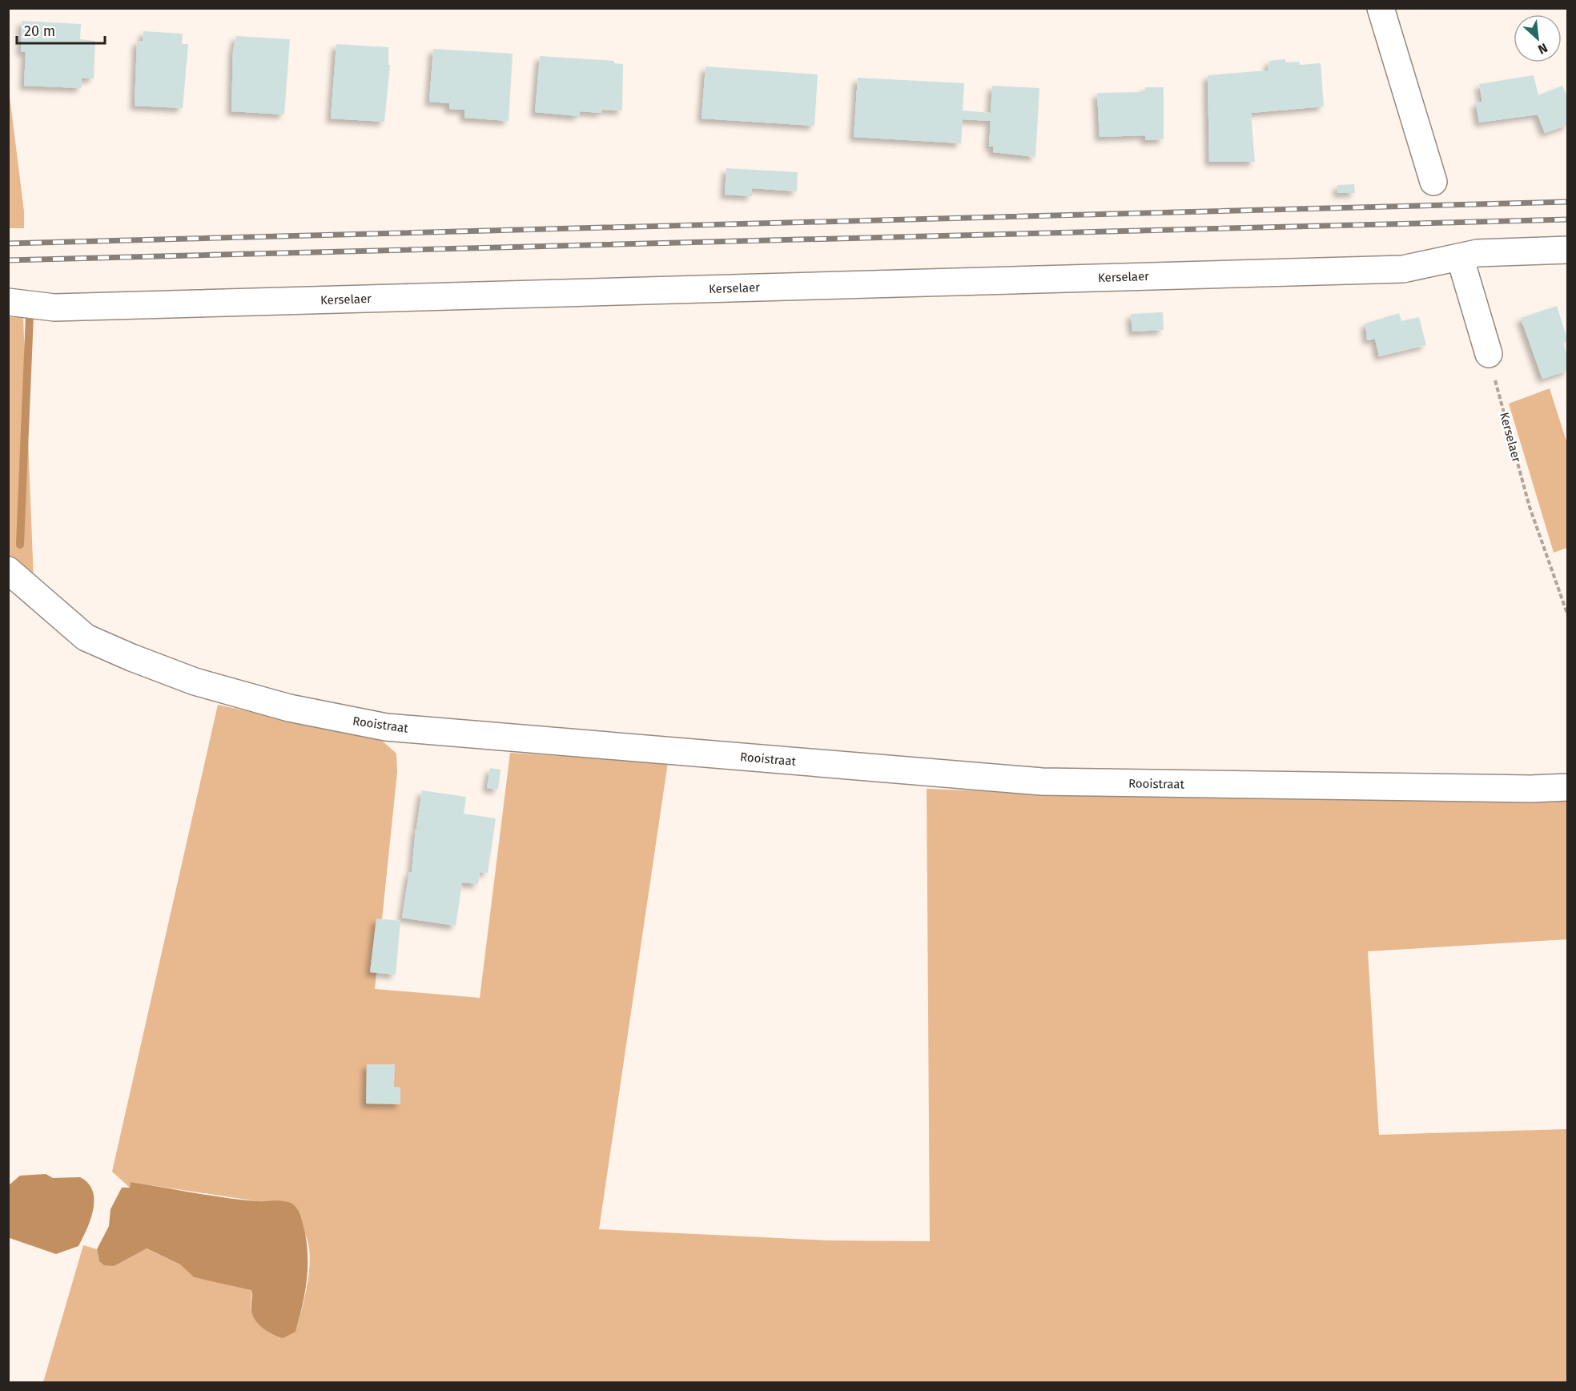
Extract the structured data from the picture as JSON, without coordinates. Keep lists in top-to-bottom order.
{
  "streets": {
    "street": ["Kerselaer", "Rooistraat"]
  },
  "scale_bar": "20 m",
  "north": "bottom right"
}
